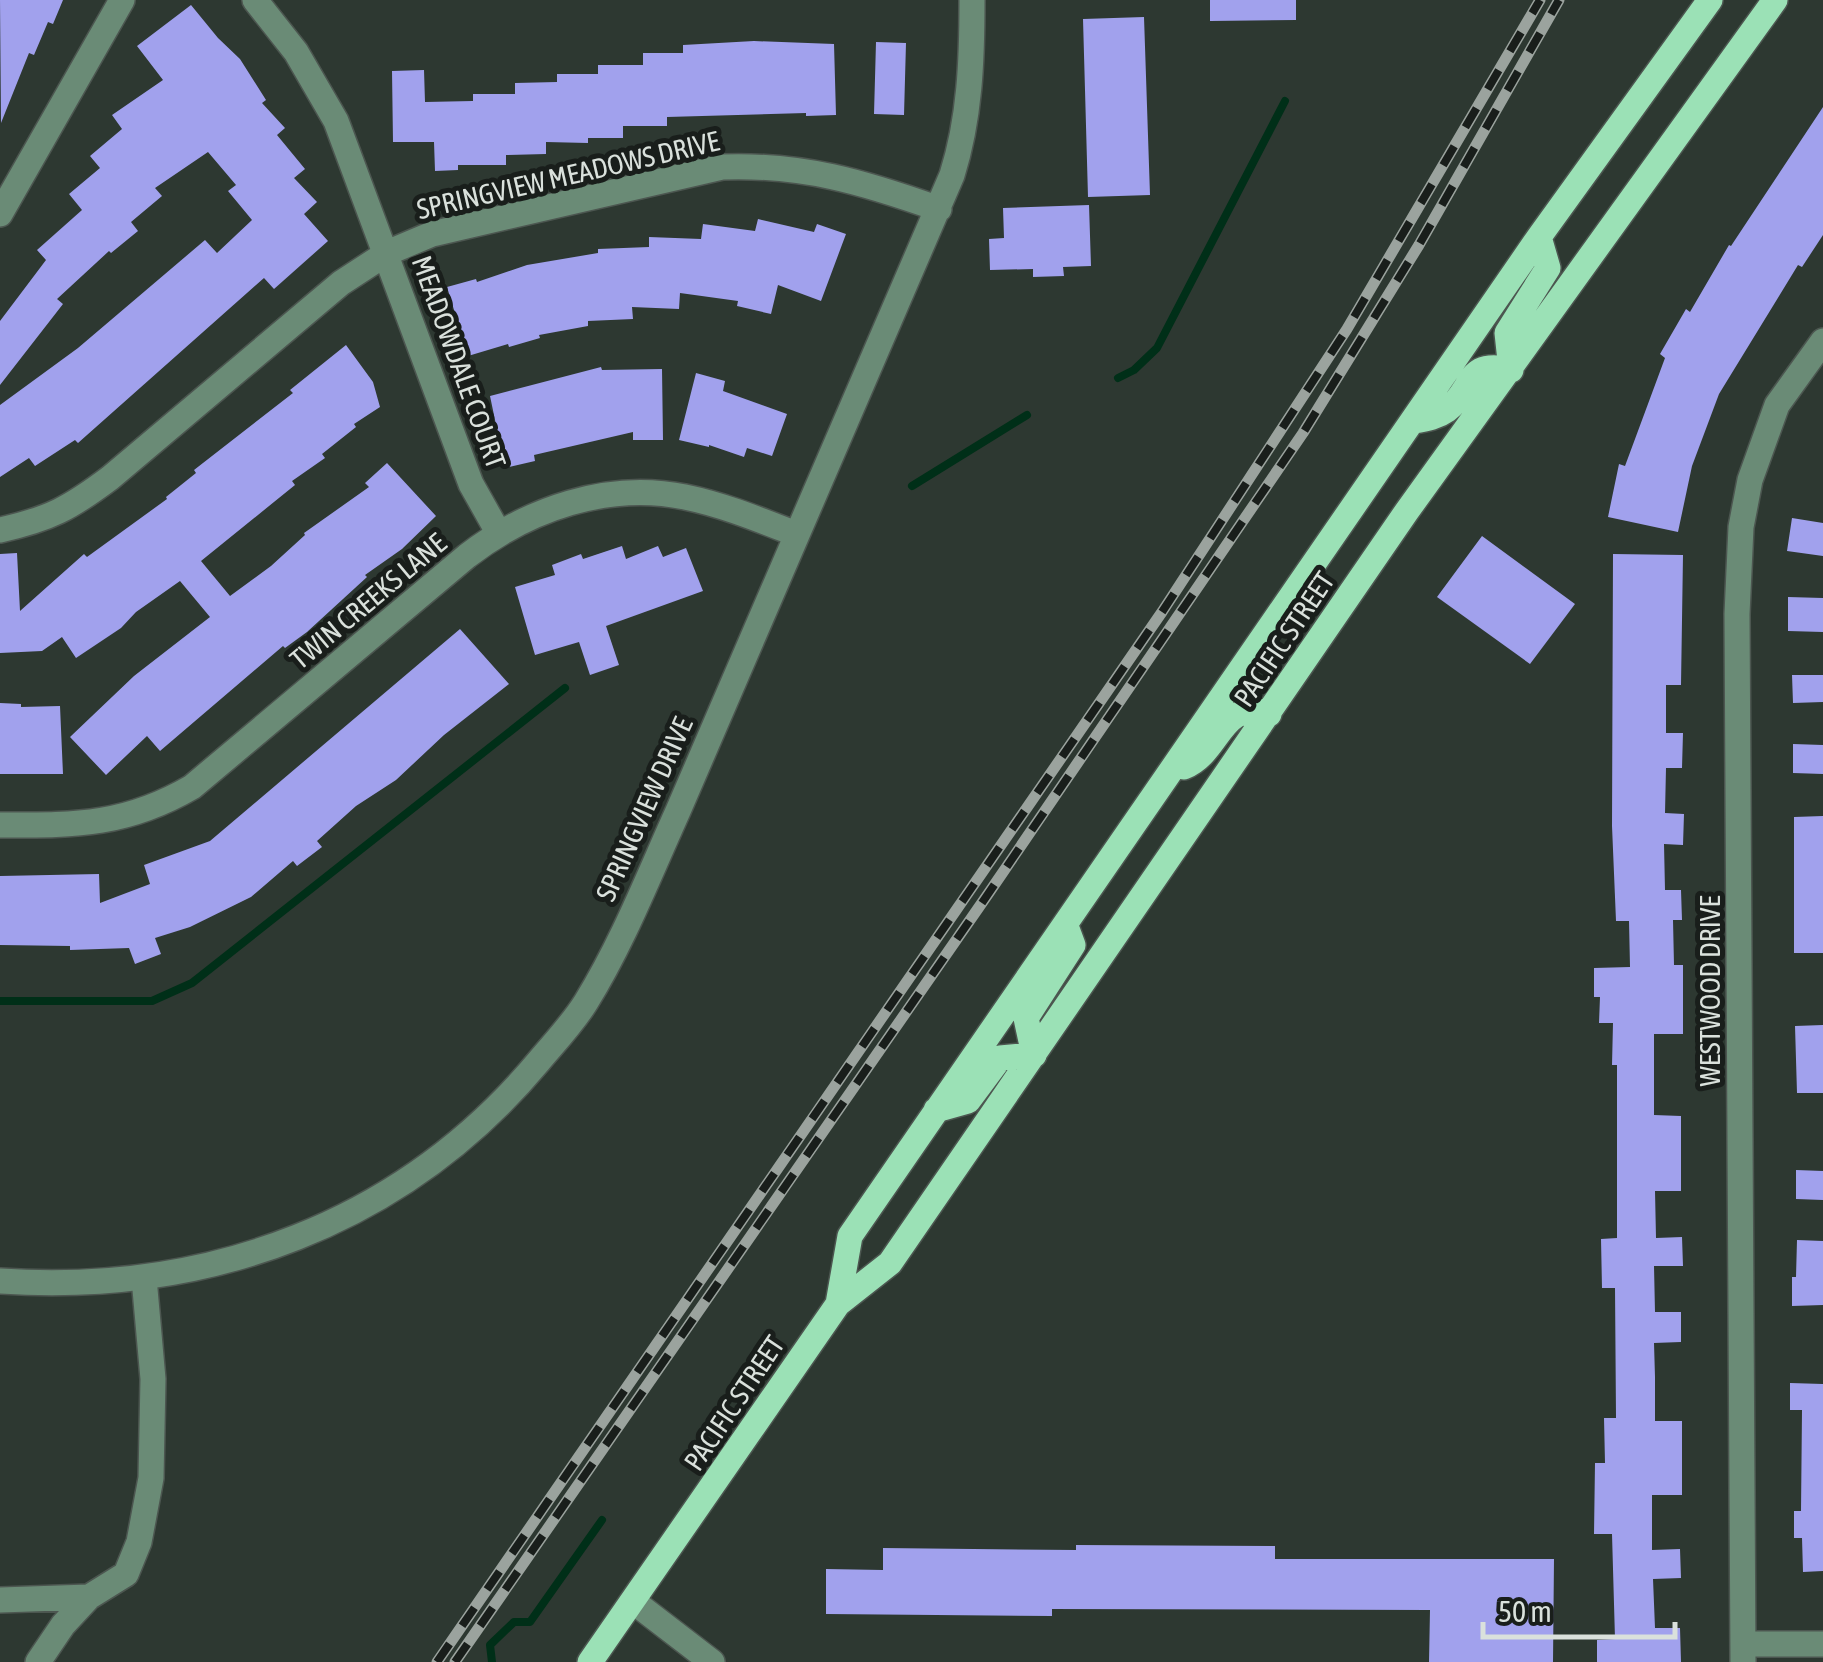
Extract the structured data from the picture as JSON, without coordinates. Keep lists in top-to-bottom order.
{
  "streets": {
    "main road": ["PACIFIC STREET"],
    "street": [
      "SPRINGVIEW MEADOWS DRIVE",
      "MEADOWDALE COURT",
      "TWIN CREEKS LANE",
      "SPRINGVIEW DRIVE",
      "WESTWOOD DRIVE"
    ]
  },
  "crossings": [
    ["SPRINGVIEW MEADOWS DRIVE", "MEADOWDALE COURT"],
    ["SPRINGVIEW MEADOWS DRIVE", "SPRINGVIEW DRIVE"],
    ["MEADOWDALE COURT", "TWIN CREEKS LANE"],
    ["TWIN CREEKS LANE", "SPRINGVIEW DRIVE"]
  ],
  "scale_bar": "50 m"
}
